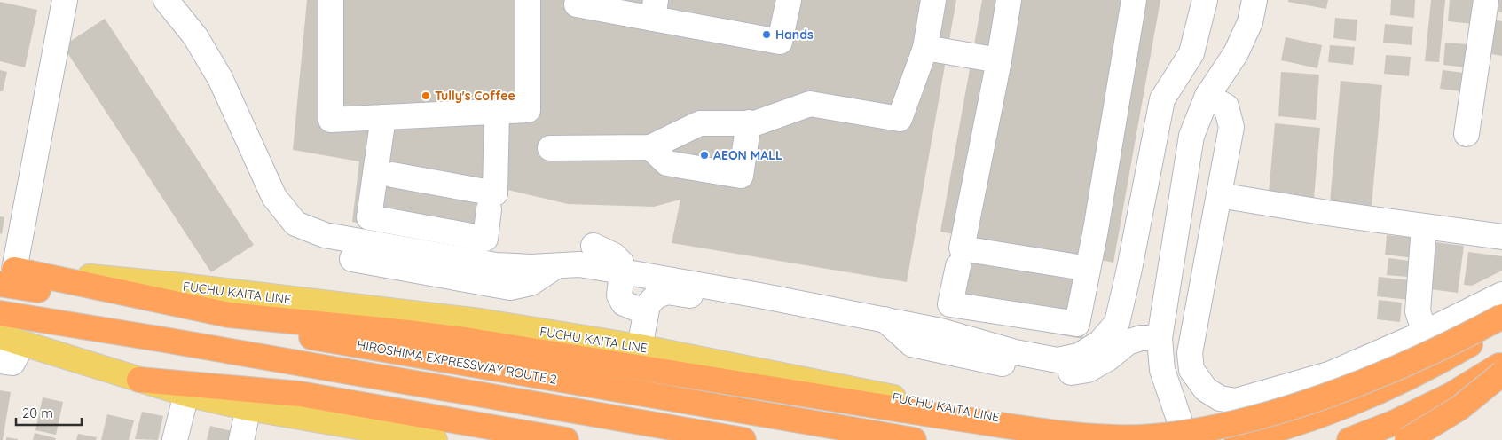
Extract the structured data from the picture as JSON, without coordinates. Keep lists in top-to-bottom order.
{
  "streets": {
    "highway": ["HIROSHIMA EXPRESSWAY ROUTE 2"],
    "main road": ["FUCHU KAITA LINE"]
  },
  "crossings": [
    ["FUCHU KAITA LINE", "HIROSHIMA EXPRESSWAY ROUTE 2"]
  ],
  "places": ["Hands", "Tully's Coffee", "AEON MALL"],
  "scale_bar": "20 m"
}
